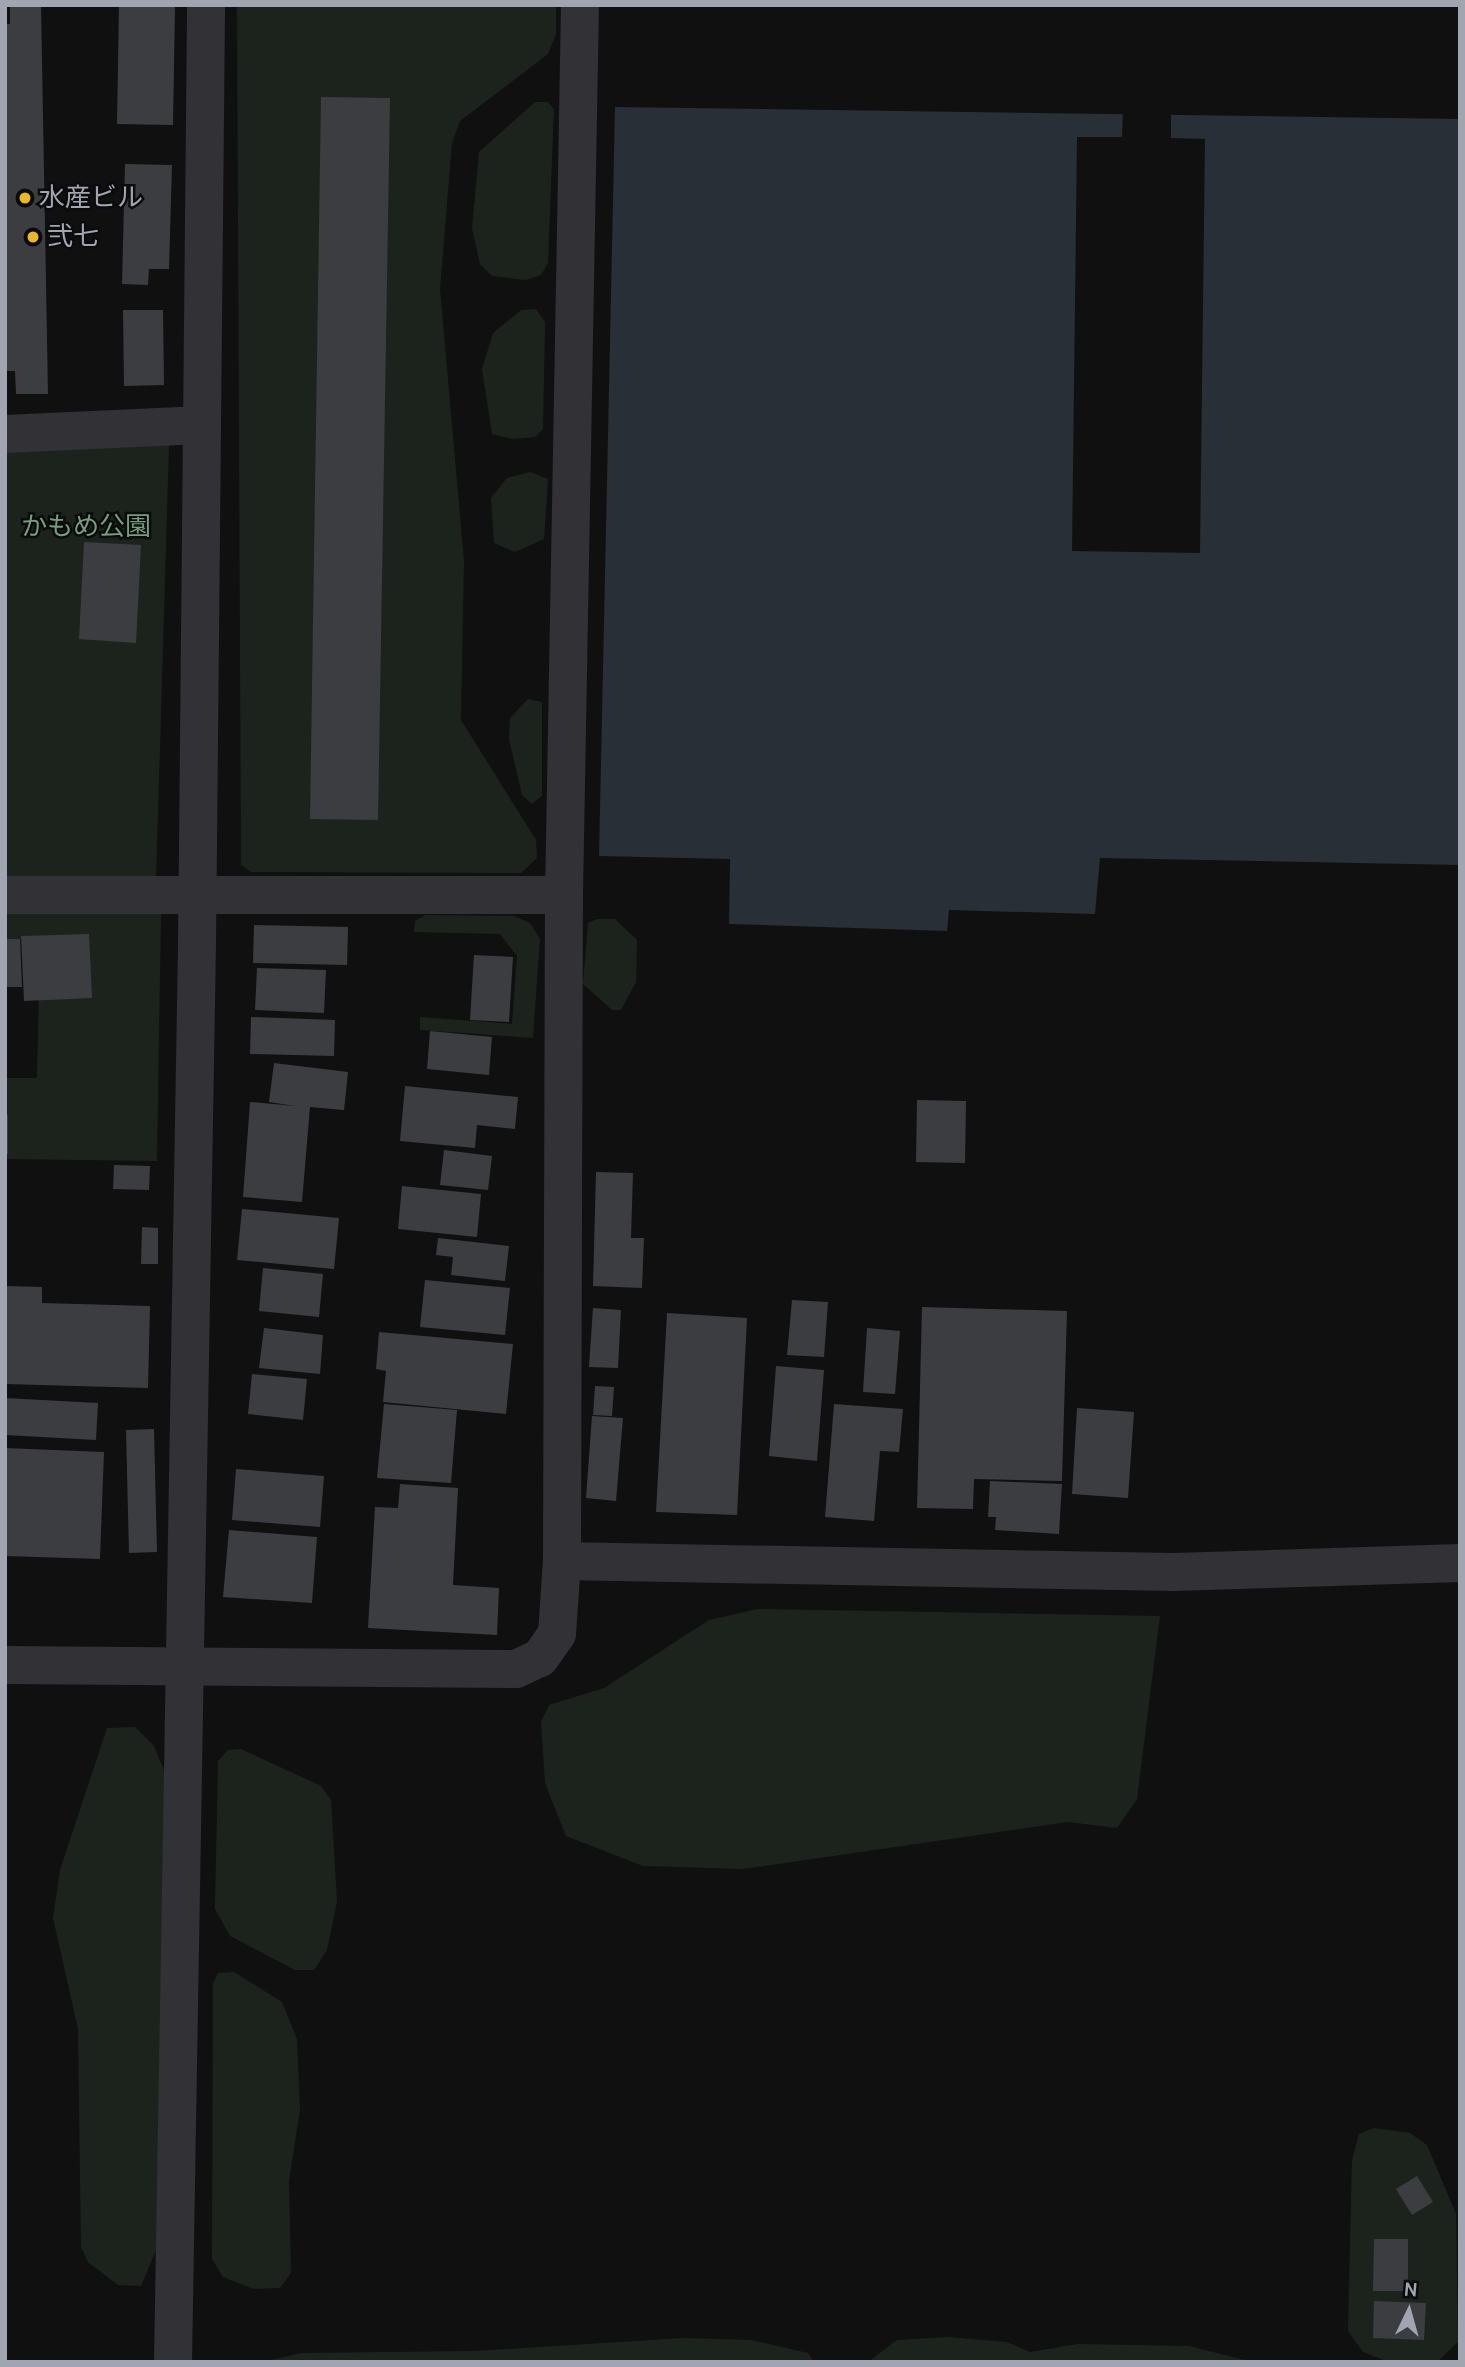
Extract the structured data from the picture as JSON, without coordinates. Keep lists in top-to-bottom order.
{
  "parks": ["かもめ公園"],
  "places": ["水産ビル", "弐七"],
  "north": "top"
}
